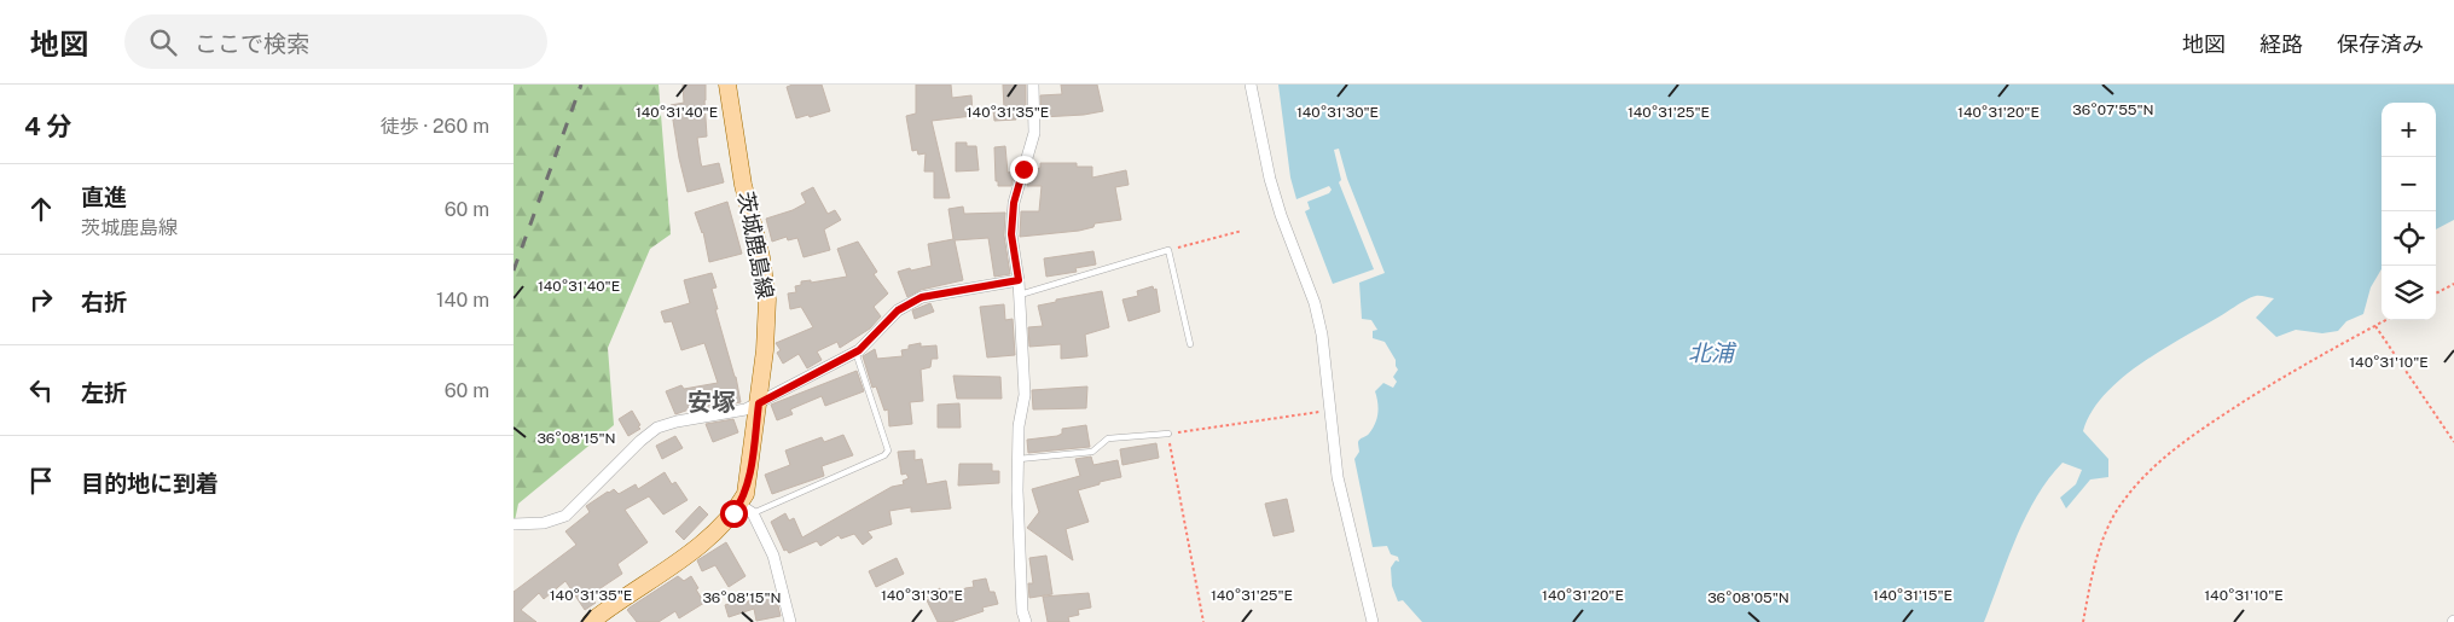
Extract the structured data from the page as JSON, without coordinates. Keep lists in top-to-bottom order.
{
  "streets": {
    "main road": ["茨城鹿島線"]
  },
  "districts": ["安塚"],
  "water": ["北浦"],
  "page": {
    "header": "地図",
    "search": "ここで検索",
    "nav": ["地図", "経路", "保存済み"],
    "heading": ["4 分", "徒歩 · 260 m"],
    "map_buttons": ["+", "−"],
    "list": [
      ["直進", "茨城鹿島線", "60 m"],
      ["右折", "140 m"],
      ["左折", "60 m"],
      "目的地に到着"
    ]
  },
  "coordinates": [
    "36°07'55\"N",
    "140°31'40\"E",
    "140°31'35\"E",
    "140°31'30\"E",
    "140°31'25\"E",
    "140°31'20\"E",
    "140°31'10\"E",
    "36°08'15\"N",
    "140°31'15\"E",
    "36°08'05\"N"
  ]
}
